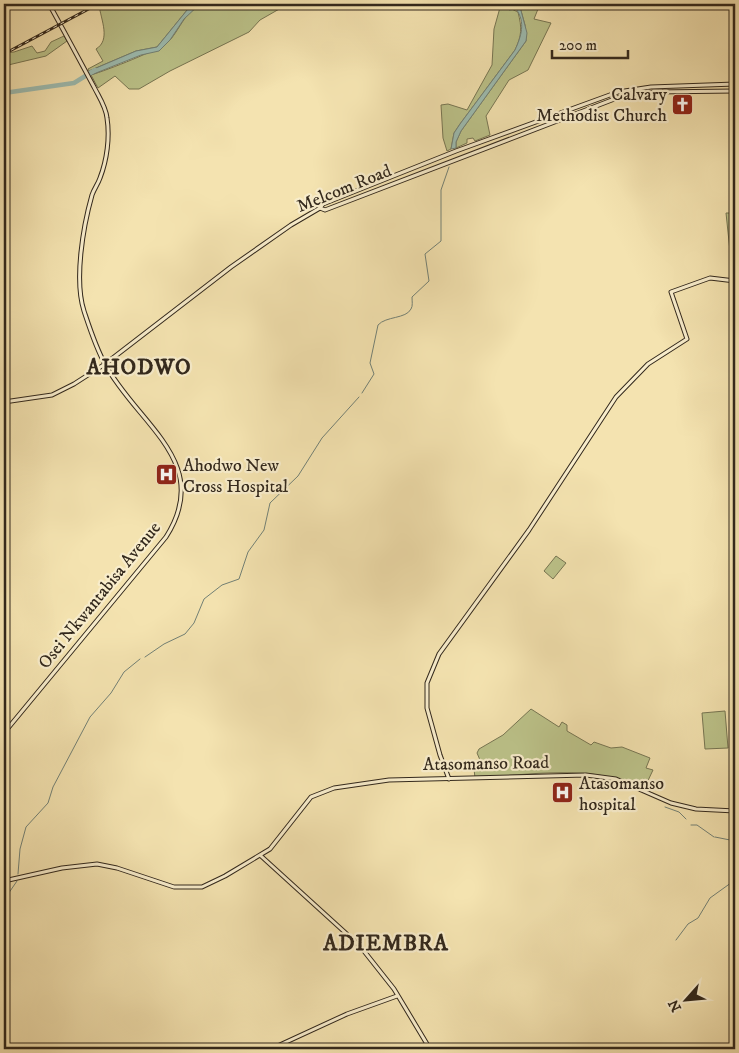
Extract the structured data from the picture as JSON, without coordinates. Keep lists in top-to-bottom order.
{
  "streets": {
    "street": ["Melcom Road", "Osei Nkwantabisa Avenue", "Atasomanso Road"]
  },
  "crossings": [
    ["Melcom Road", "Osei Nkwantabisa Avenue"]
  ],
  "districts": ["AHODWO", "ADIEMBRA"],
  "places": {
    "church": ["Calvary Methodist Church"],
    "hospital": ["Ahodwo New Cross Hospital", "Atasomanso hospital"]
  },
  "scale_bar": "200 m",
  "north": "bottom left"
}
